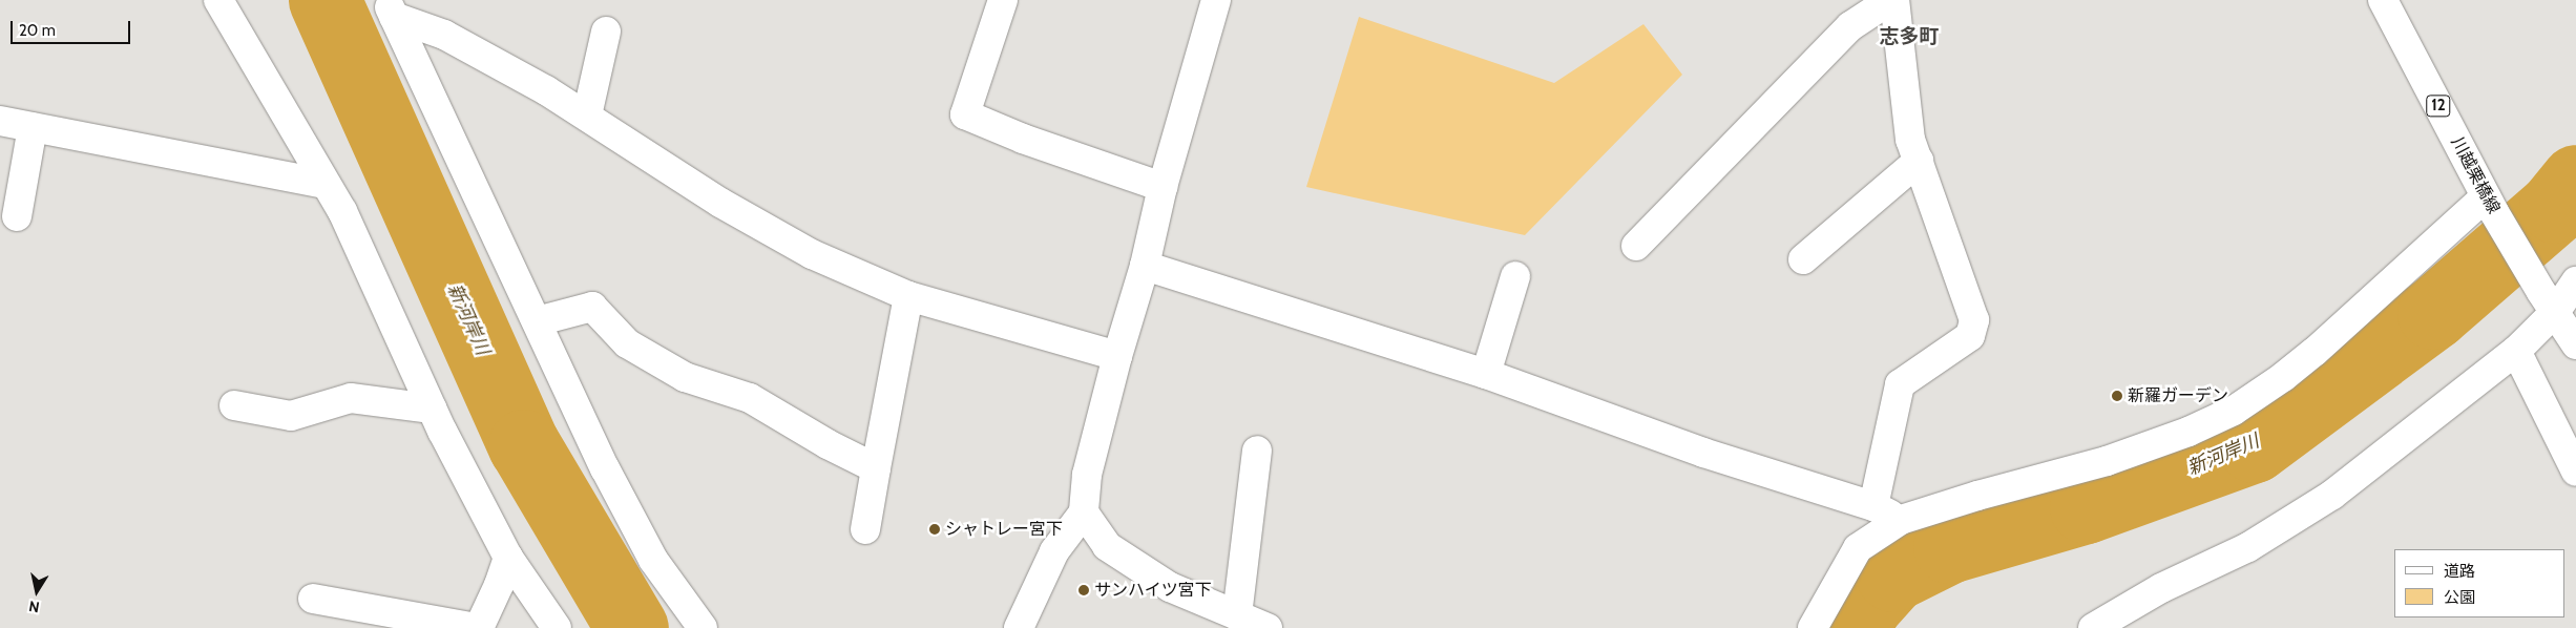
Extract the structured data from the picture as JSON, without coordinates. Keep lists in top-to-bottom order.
{
  "streets": {
    "street": ["12", "川越栗橋線"]
  },
  "districts": ["志多町"],
  "water": ["新河岸川"],
  "places": ["新羅ガーデン", "シャトレー宮下", "サンハイツ宮下"],
  "legend": ["道路", "公園"],
  "scale_bar": "20 m",
  "north": "bottom"
}
